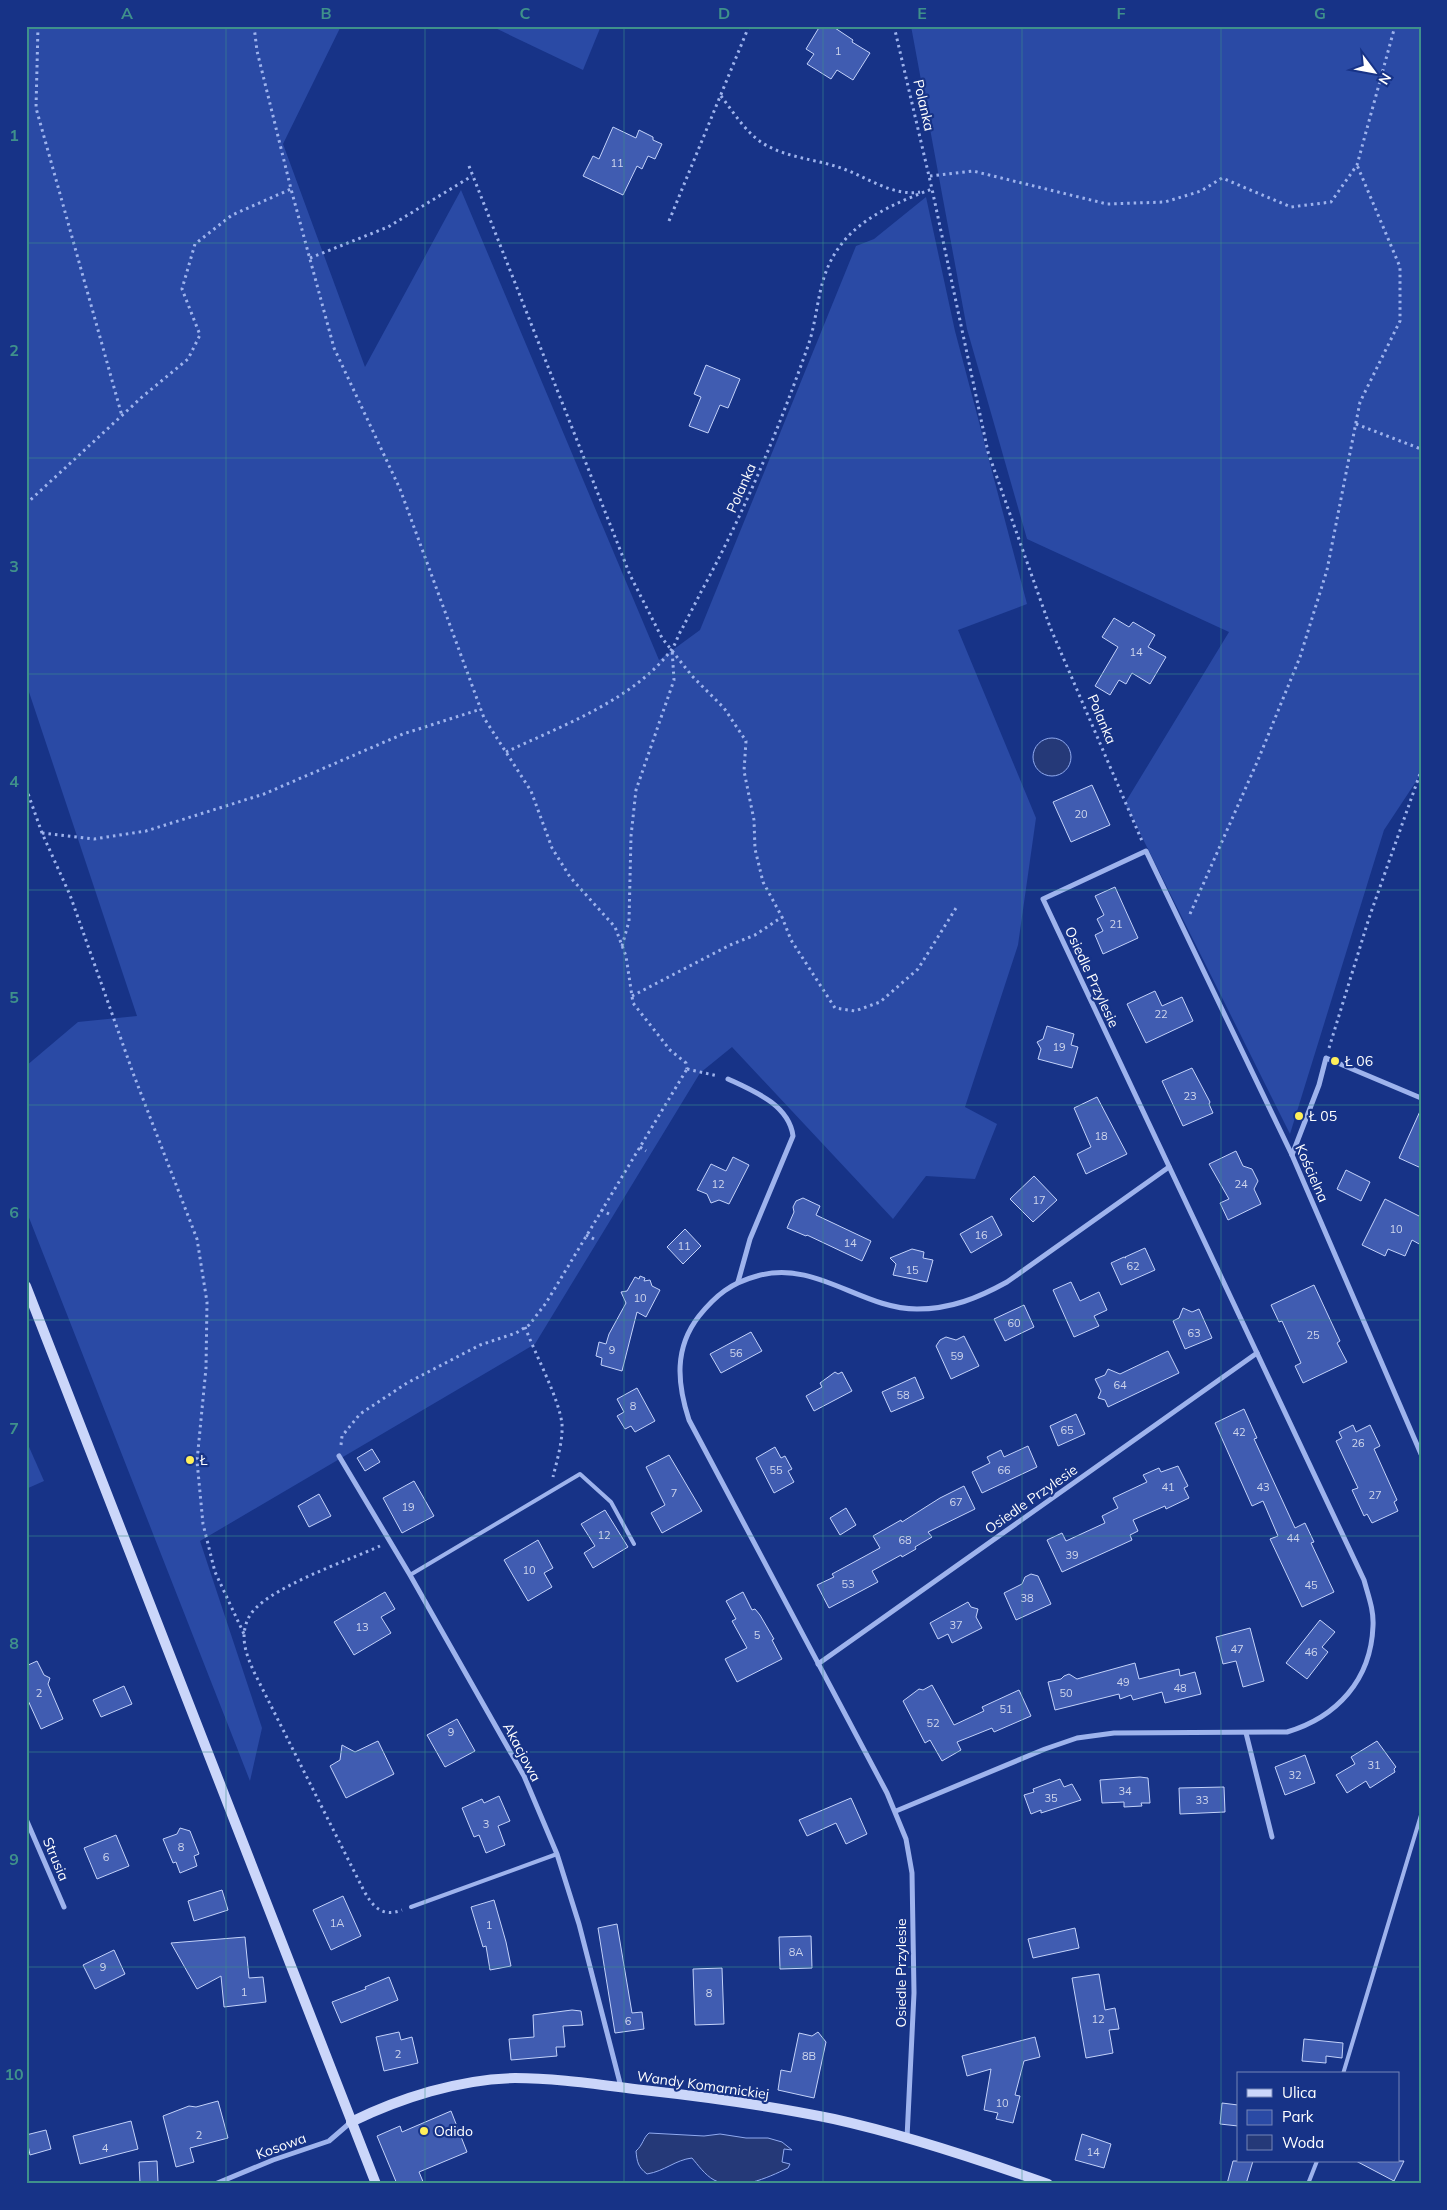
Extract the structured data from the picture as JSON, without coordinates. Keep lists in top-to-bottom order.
{
  "streets": {
    "main road": ["Wandy Komarnickiej"],
    "street": [
      "Osiedle Przylesie",
      "Kościelna",
      "Akacjowa",
      "Strusia",
      "Kosowa"
    ],
    "path": ["Polanka"]
  },
  "crossings": [
    ["Polanka", "Osiedle Przylesie"],
    ["Polanka", "Kościelna"],
    ["Osiedle Przylesie", "Kościelna"],
    ["Osiedle Przylesie", "Wandy Komarnickiej"],
    ["Akacjowa", "Wandy Komarnickiej"],
    ["Wandy Komarnickiej", "Kosowa"]
  ],
  "places": [
    "Ł 06",
    "Ł 05",
    "Ł",
    "Odido"
  ],
  "house_numbers": [
    "1",
    "11",
    "14",
    "20",
    "21",
    "22",
    "19",
    "23",
    "18",
    "12",
    "24",
    "17",
    "10",
    "16",
    "14",
    "11",
    "62",
    "15",
    "10",
    "60",
    "63",
    "25",
    "9",
    "56",
    "59",
    "64",
    "58",
    "8",
    "65",
    "42",
    "26",
    "55",
    "66",
    "41",
    "43",
    "7",
    "27",
    "67",
    "19",
    "12",
    "44",
    "68",
    "39",
    "10",
    "53",
    "45",
    "38",
    "37",
    "13",
    "5",
    "47",
    "46",
    "49",
    "48",
    "2",
    "50",
    "51",
    "52",
    "9",
    "31",
    "32",
    "34",
    "35",
    "33",
    "3",
    "8",
    "6",
    "1A",
    "1",
    "8A",
    "9",
    "1",
    "8",
    "12",
    "6",
    "2",
    "8B",
    "10",
    "2",
    "4",
    "14"
  ],
  "legend": ["Ulica", "Park", "Woda"],
  "north": "bottom right",
  "grid": {
    "columns": [
      "A",
      "B",
      "C",
      "D",
      "E",
      "F",
      "G"
    ],
    "rows": [
      "1",
      "2",
      "3",
      "4",
      "5",
      "6",
      "7",
      "8",
      "9",
      "10"
    ]
  }
}
